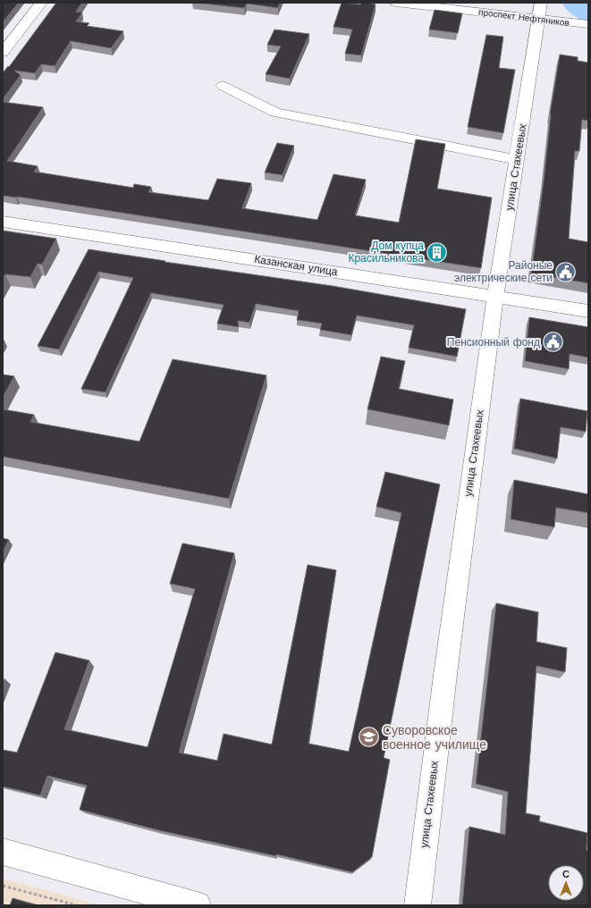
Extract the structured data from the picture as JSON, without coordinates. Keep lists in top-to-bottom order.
{
  "streets": {
    "street": ["проспект Нефтяников", "улица Стахеевых", "Казанская улица"]
  },
  "crossings": [
    ["проспект Нефтяников", "улица Стахеевых"],
    ["улица Стахеевых", "Казанская улица"]
  ],
  "places": {
    "building": ["Дом купца Красильникова"],
    "public building": ["Районые электрические сети", "Пенсионный фонд"],
    "school or university": ["Суворовское военное училище"]
  },
  "north": "top"
}
